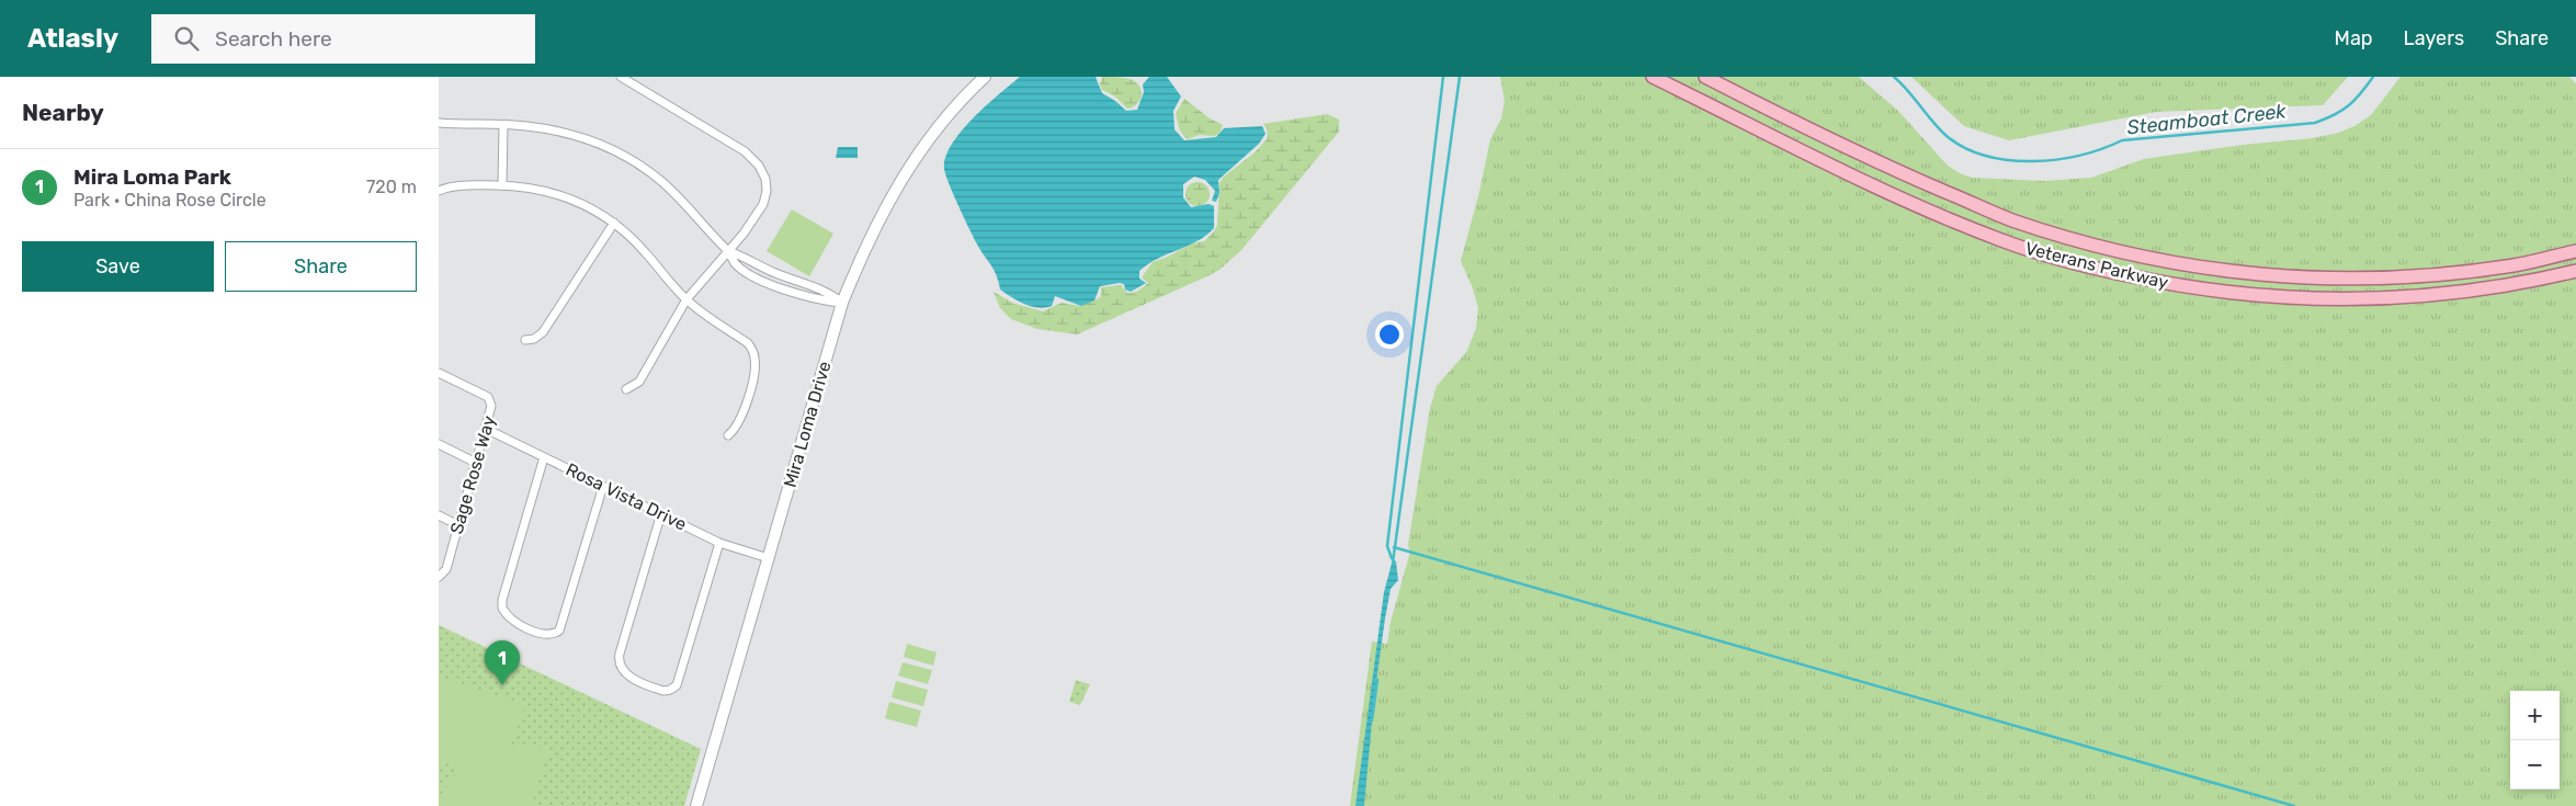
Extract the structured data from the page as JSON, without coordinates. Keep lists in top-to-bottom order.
{
  "streets": {
    "main road": ["Veterans Parkway", "Mira Loma Drive"],
    "street": ["Sage Rose Way", "Rosa Vista Drive"]
  },
  "crossings": [
    ["Mira Loma Drive", "Rosa Vista Drive"],
    ["Sage Rose Way", "Rosa Vista Drive"]
  ],
  "water": ["Steamboat Creek"],
  "page": {
    "header": "Atlasly",
    "search": "Search here",
    "nav": ["Map", "Layers", "Share"],
    "heading": "Nearby",
    "list": [
      {
        "mark": "1",
        "name": "Mira Loma Park",
        "note": "Park · China Rose Circle",
        "value": "720 m"
      }
    ],
    "buttons": ["Save", "Share"],
    "pins": "1",
    "map_buttons": ["+", "−"]
  }
}
